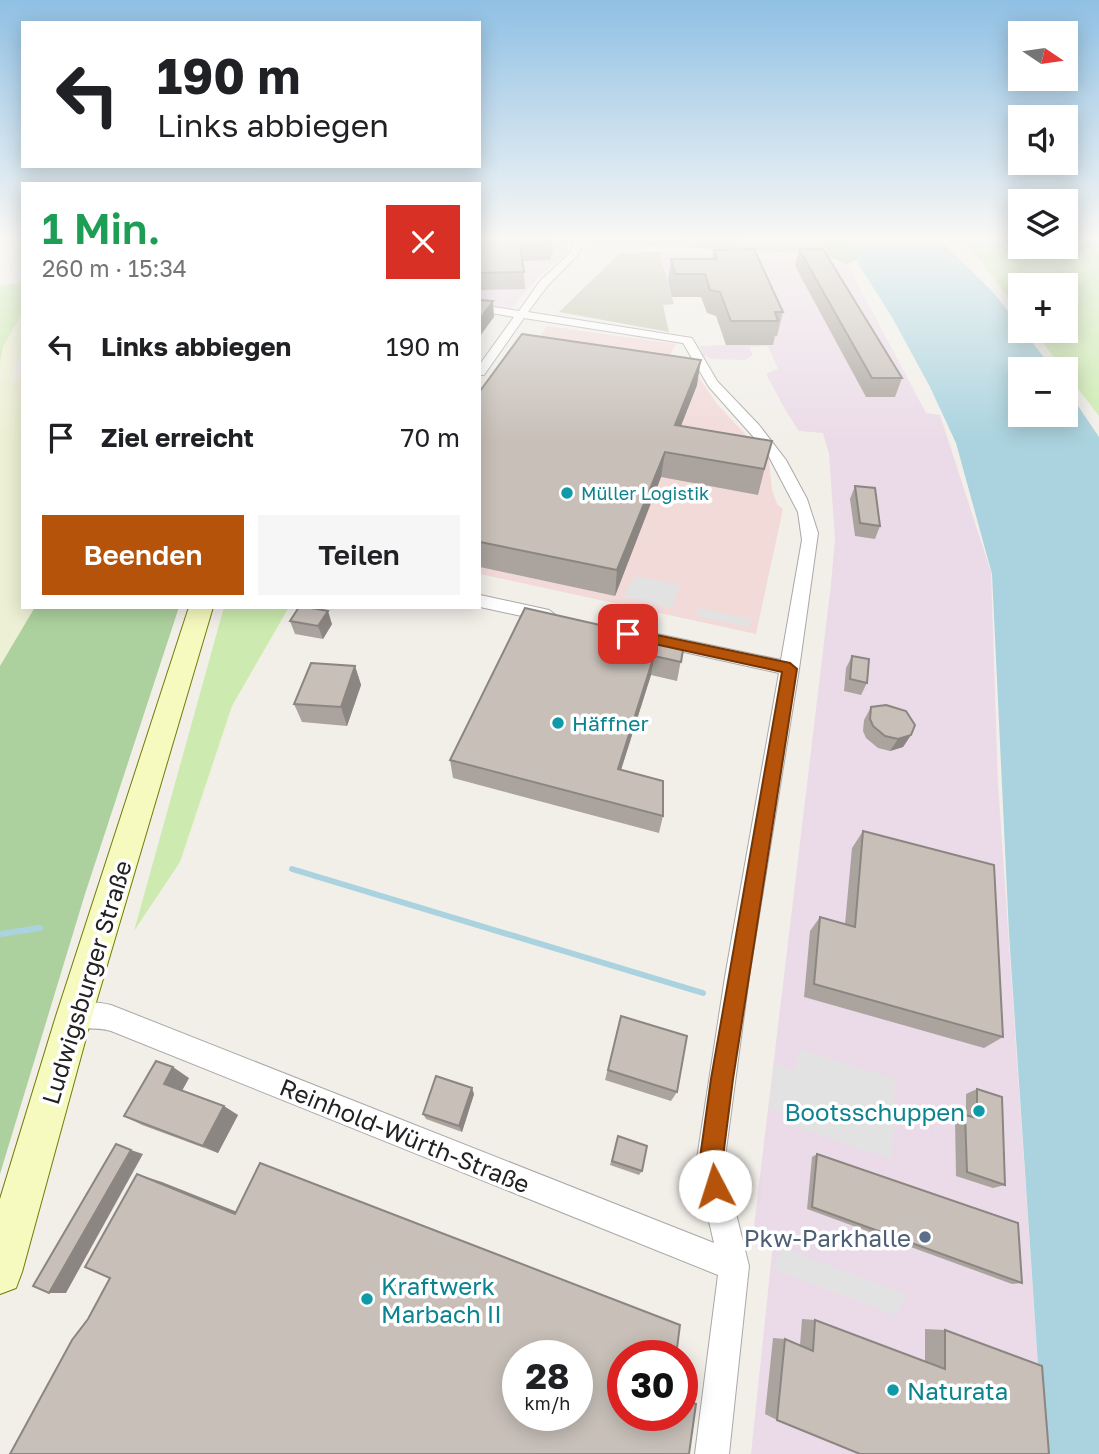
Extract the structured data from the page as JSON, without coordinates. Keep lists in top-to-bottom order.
{
  "streets": {
    "main road": ["Ludwigsburger Straße"],
    "street": ["Reinhold-Würth-Straße"]
  },
  "crossings": [
    ["Ludwigsburger Straße", "Reinhold-Würth-Straße"]
  ],
  "places": [
    "Müller Logistik",
    "Häffner",
    "Bootsschuppen",
    "Pkw-Parkhalle",
    "Kraftwerk Marbach II",
    "Naturata"
  ],
  "north": "right",
  "page": {
    "map_buttons": ["+", "−"],
    "turn": ["190 m", "Links abbiegen"],
    "heading": ["1 Min.", "260 m · 15:34"],
    "list": [
      {
        "name": "Links abbiegen",
        "value": "190 m"
      },
      {
        "name": "Ziel erreicht",
        "value": "70 m"
      }
    ],
    "buttons": ["Beenden", "Teilen"],
    "speed": "28 km/h",
    "limit": "30"
  }
}
